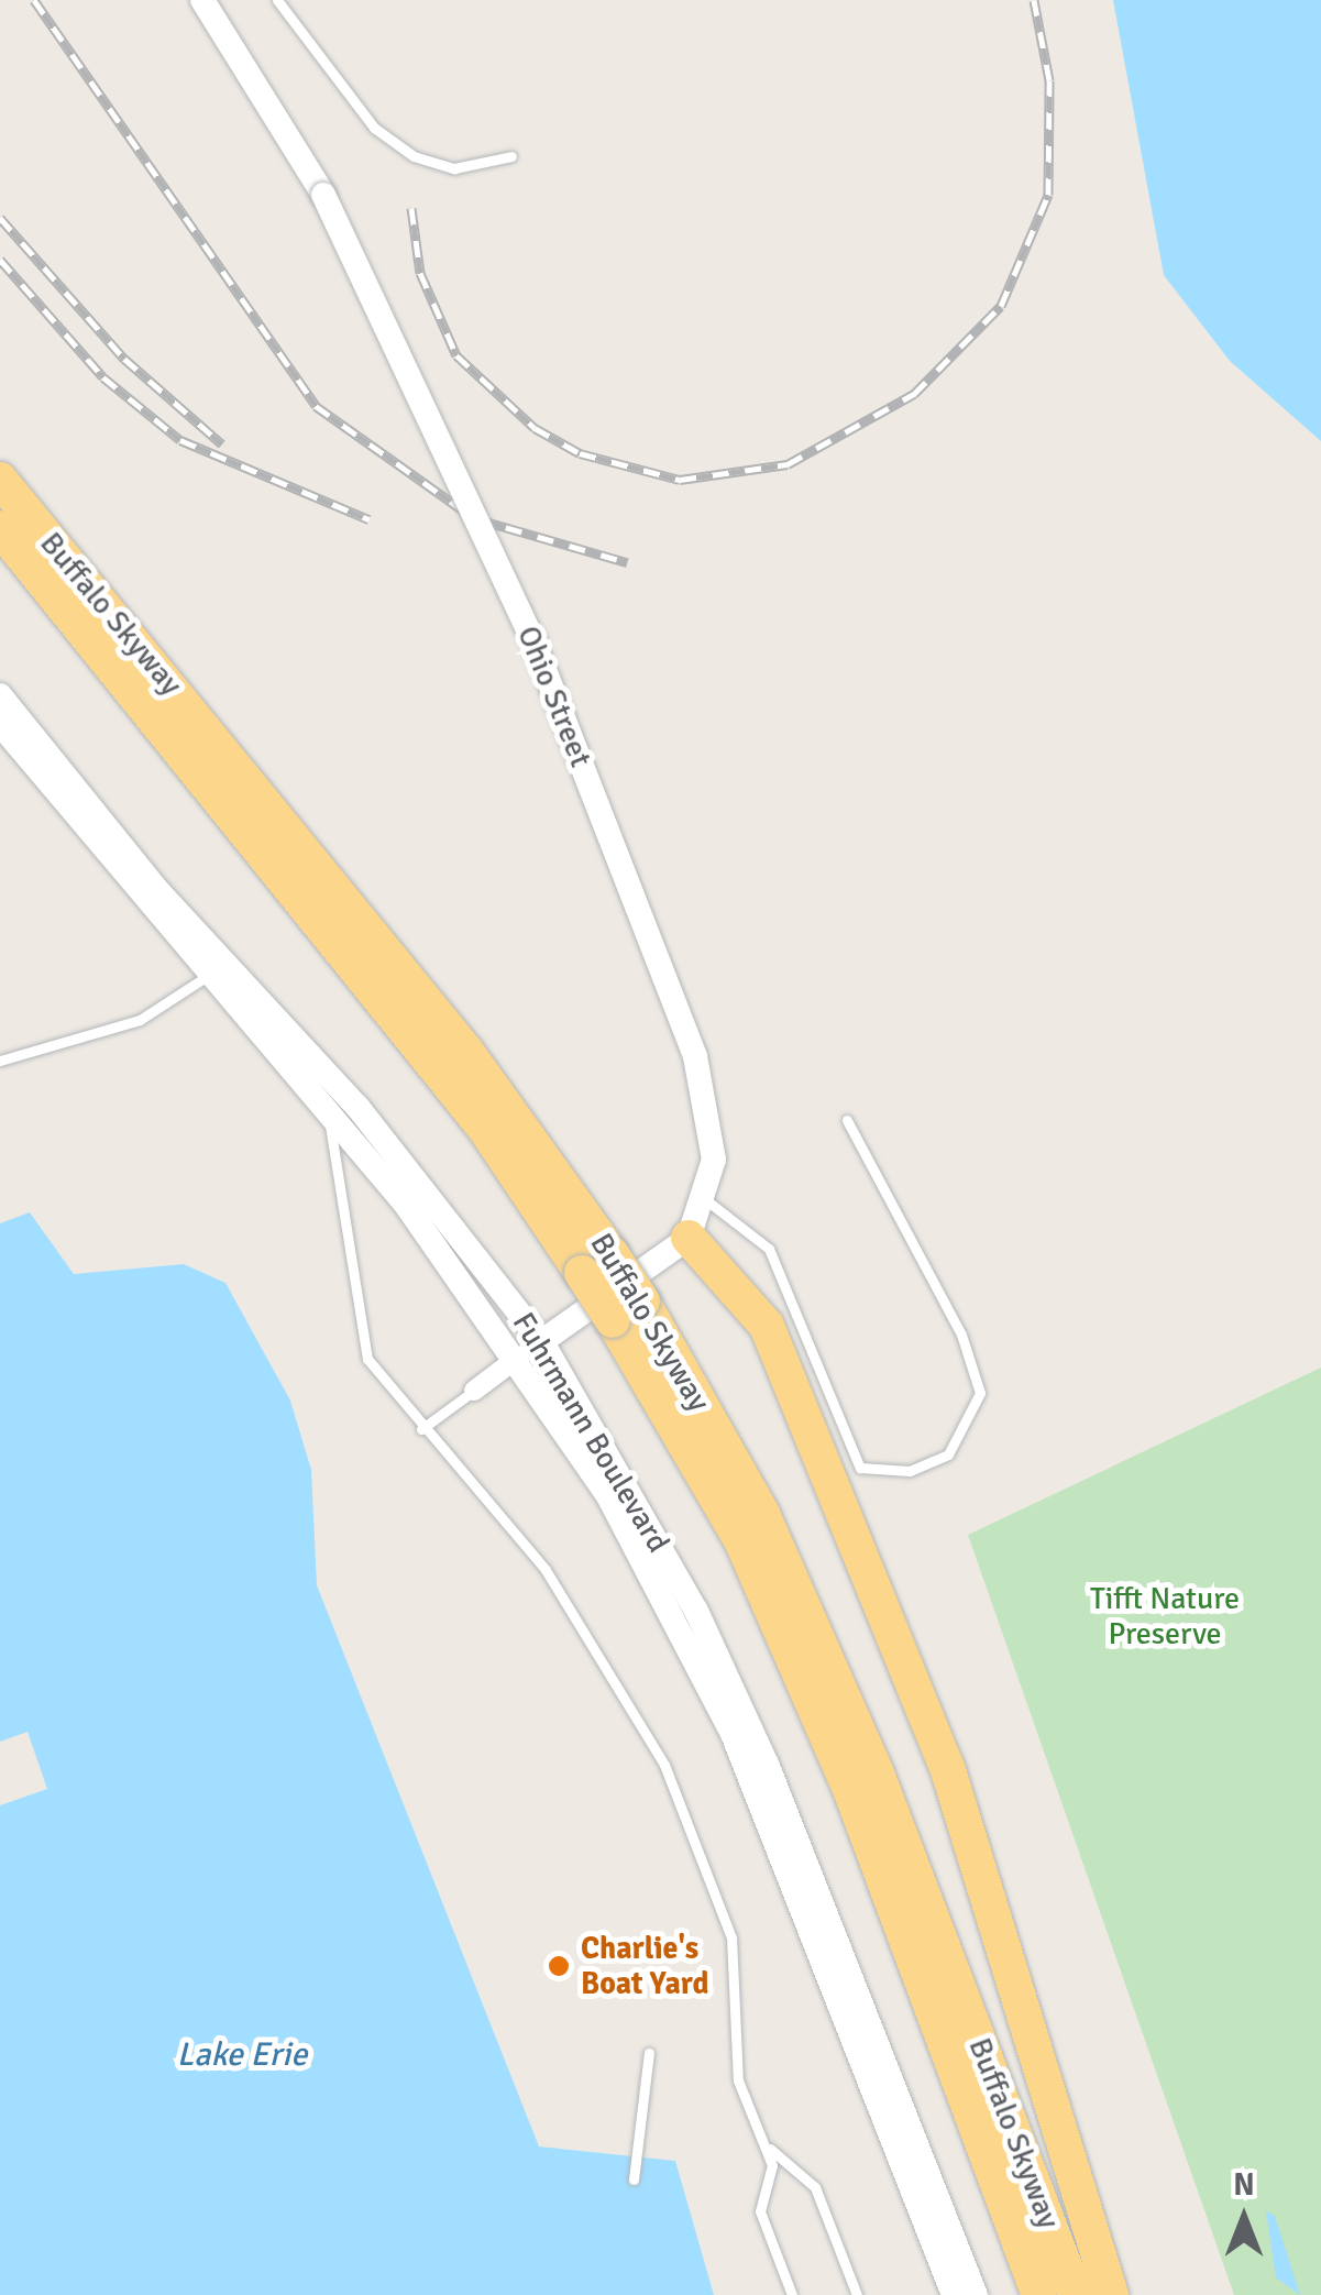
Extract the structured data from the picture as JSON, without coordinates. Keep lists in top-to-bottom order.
{
  "streets": {
    "highway": ["Buffalo Skyway"],
    "street": ["Ohio Street", "Fuhrmann Boulevard"]
  },
  "crossings": [
    ["Ohio Street", "Fuhrmann Boulevard"]
  ],
  "water": ["Lake Erie"],
  "parks": ["Tifft Nature Preserve"],
  "places": ["Charlie's Boat Yard"],
  "north": "top"
}
